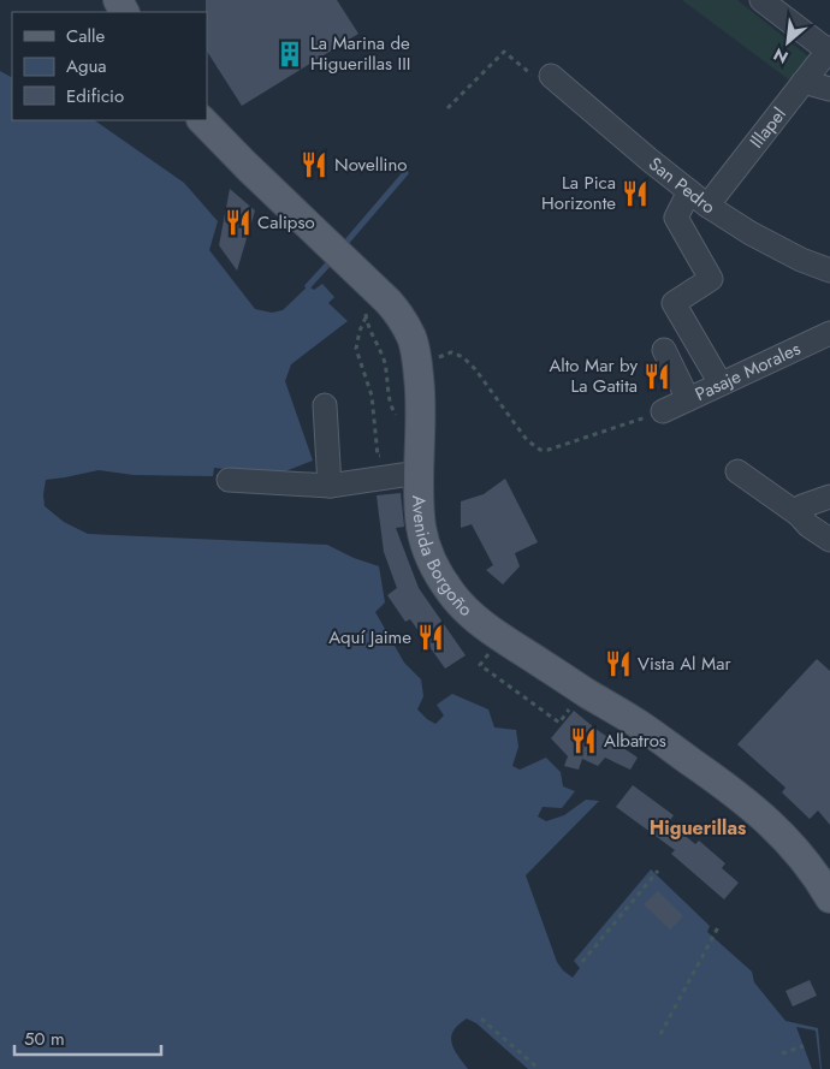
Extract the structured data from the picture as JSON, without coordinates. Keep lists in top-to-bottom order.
{
  "streets": {
    "main road": ["Avenida Borgoño"],
    "street": ["Illapel", "San Pedro", "Pasaje Morales"]
  },
  "crossings": [
    ["Illapel", "San Pedro"]
  ],
  "districts": ["Higuerillas"],
  "places": {
    "building": ["La Marina de Higuerillas III"],
    "restaurant": [
      "Novellino",
      "La Pica Horizonte",
      "Calipso",
      "Alto Mar by La Gatita",
      "Aquí Jaime",
      "Vista Al Mar",
      "Albatros"
    ]
  },
  "legend": ["Calle", "Agua", "Edificio"],
  "scale_bar": "50 m",
  "north": "bottom left"
}
